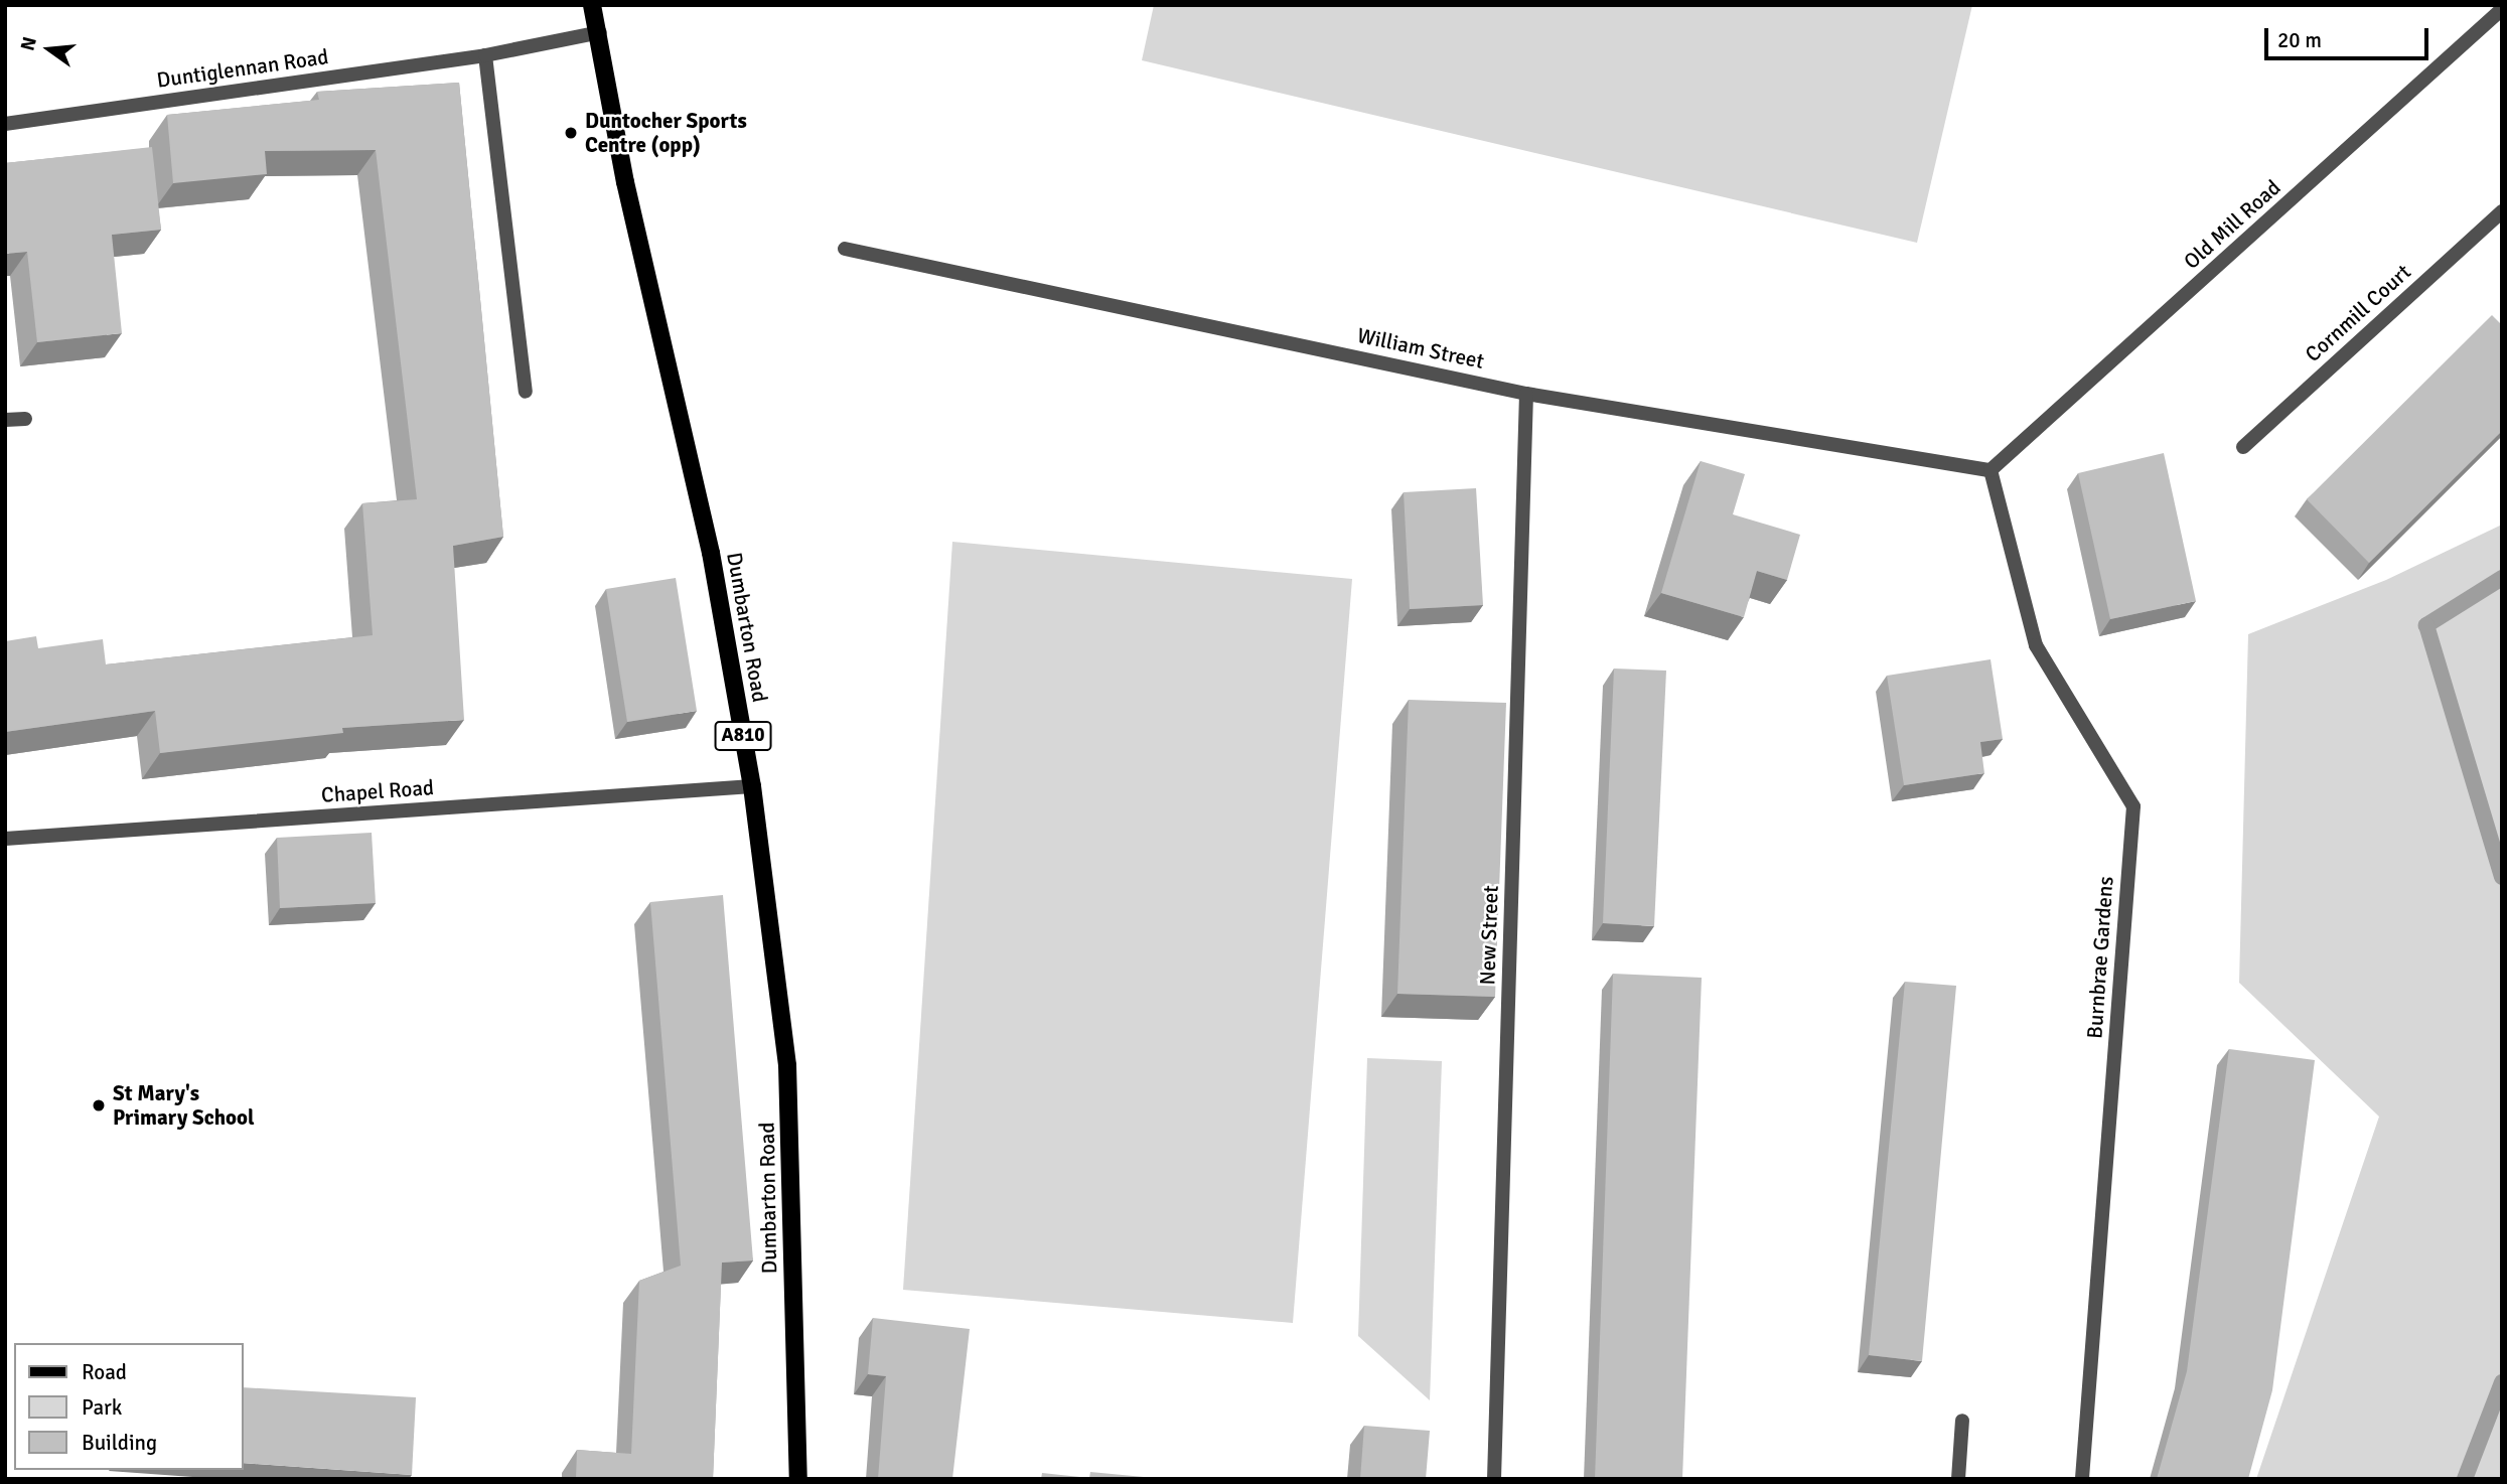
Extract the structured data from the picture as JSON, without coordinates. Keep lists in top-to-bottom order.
{
  "streets": {
    "main road": ["Dumbarton Road", "A810"],
    "street": [
      "Duntiglennan Road",
      "Old Mill Road",
      "Cornmill Court",
      "William Street",
      "Chapel Road",
      "New Street",
      "Burnbrae Gardens"
    ]
  },
  "crossings": [
    ["Duntiglennan Road", "Dumbarton Road"],
    ["Old Mill Road", "William Street"],
    ["Old Mill Road", "Burnbrae Gardens"],
    ["William Street", "New Street"],
    ["William Street", "Burnbrae Gardens"],
    ["Dumbarton Road", "Chapel Road"]
  ],
  "places": ["Duntocher Sports Centre (opp)", "St Mary's Primary School"],
  "legend": ["Road", "Park", "Building"],
  "scale_bar": "20 m",
  "north": "left"
}
